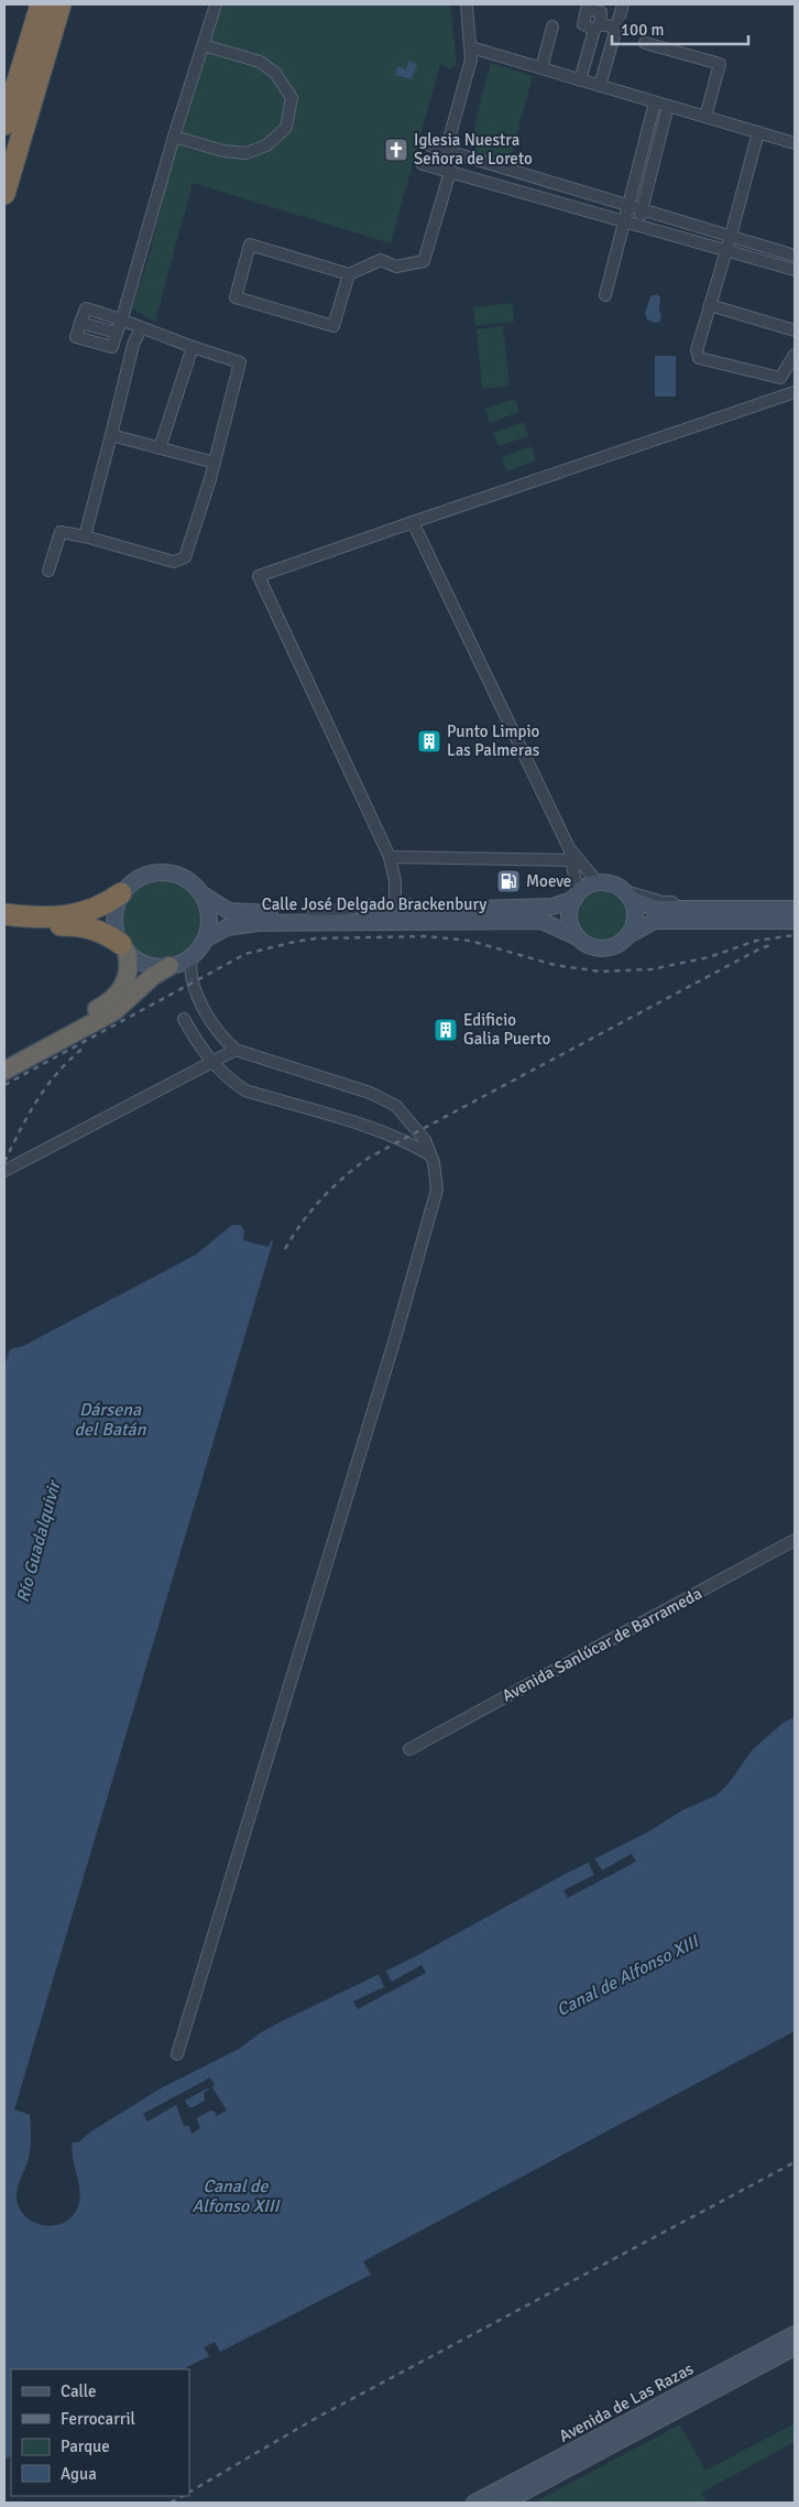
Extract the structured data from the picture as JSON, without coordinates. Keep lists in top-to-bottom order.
{
  "streets": {
    "main road": ["Calle José Delgado Brackenbury", "Avenida de Las Razas"],
    "street": ["Avenida Sanlúcar de Barrameda"]
  },
  "water": ["Dársena del Batán", "Río Guadalquivir", "Canal de Alfonso XIII"],
  "places": {
    "church": ["Iglesia Nuestra Señora de Loreto"],
    "building": ["Punto Limpio Las Palmeras", "Edificio Galia Puerto"],
    "fuel station": ["Moeve"]
  },
  "legend": [
    "Calle",
    "Ferrocarril",
    "Parque",
    "Agua"
  ],
  "scale_bar": "100 m"
}
